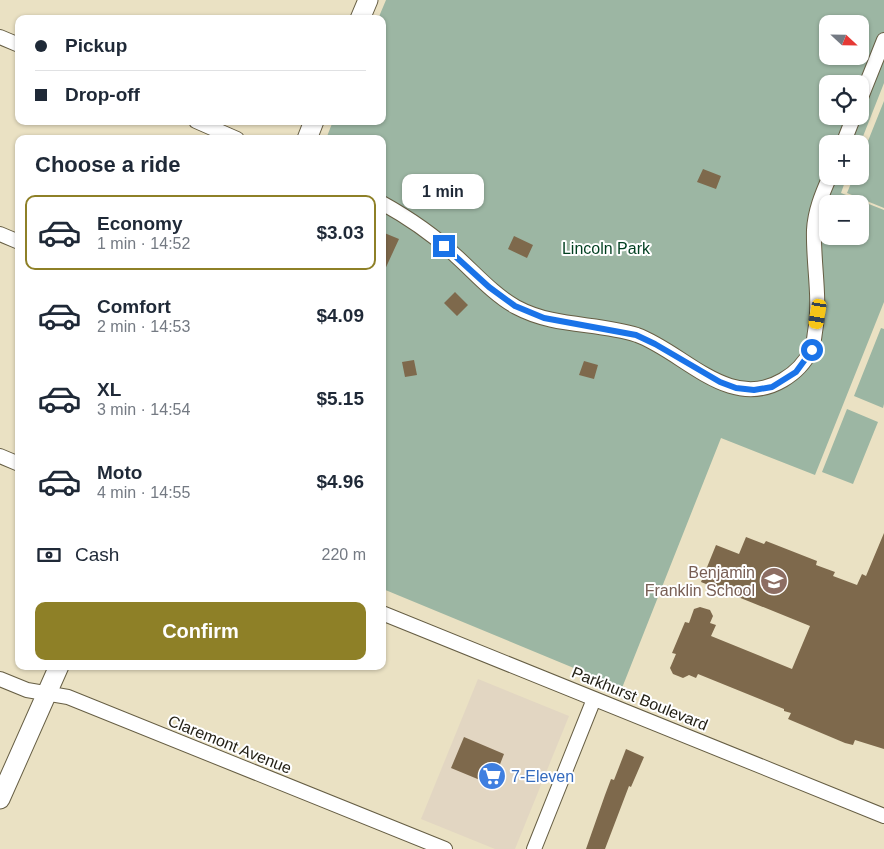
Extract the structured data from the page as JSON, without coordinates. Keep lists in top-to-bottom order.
{
  "streets": {
    "street": ["Parkhurst Boulevard", "Claremont Avenue"]
  },
  "parks": ["Lincoln Park"],
  "places": {
    "school or university": ["Benjamin Franklin School"],
    "supermarket": ["7-Eleven"]
  },
  "north": "right",
  "page": {
    "map_buttons": ["+", "−"],
    "banner": ["Pickup", "Drop-off"],
    "heading": "Choose a ride",
    "bubble": "1 min",
    "list": [
      {
        "name": "Economy",
        "note": "1 min · 14:52",
        "value": "$3.03"
      },
      {
        "name": "Comfort",
        "note": "2 min · 14:53",
        "value": "$4.09"
      },
      {
        "name": "XL",
        "note": "3 min · 14:54",
        "value": "$5.15"
      },
      {
        "name": "Moto",
        "note": "4 min · 14:55",
        "value": "$4.96"
      }
    ],
    "pay": ["Cash", "220 m"],
    "buttons": "Confirm"
  }
}
